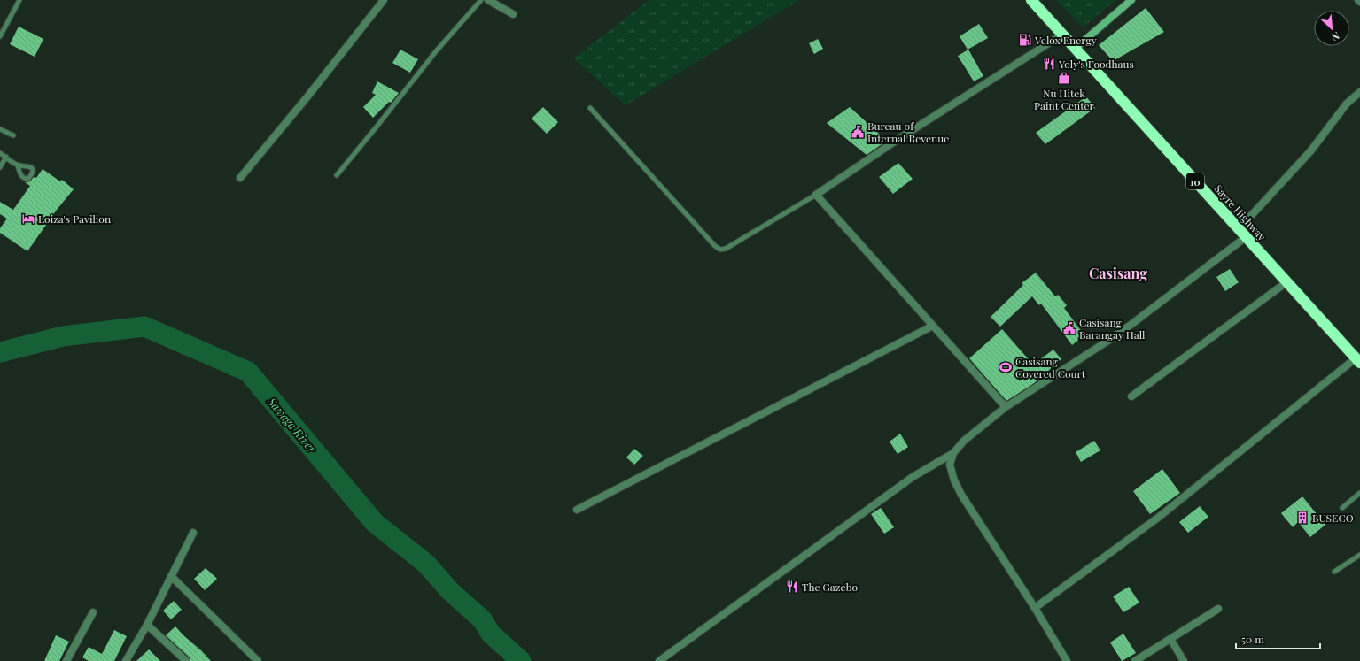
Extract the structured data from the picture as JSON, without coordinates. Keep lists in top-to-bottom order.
{
  "streets": {
    "highway": ["10", "Sayre Highway"]
  },
  "districts": ["Casisang"],
  "water": ["Sawaga River"],
  "places": {
    "fuel station": ["Velox Energy"],
    "restaurant": ["Yoly's Foodhaus", "The Gazebo"],
    "shop": ["Nu Hitek Paint Center"],
    "public building": ["Bureau of Internal Revenue", "Casisang Barangay Hall"],
    "hotel": ["Loiza's Pavilion"],
    "sports": ["Casisang Covered Court"],
    "building": ["BUSECO"]
  },
  "scale_bar": "50 m",
  "north": "bottom right"
}
